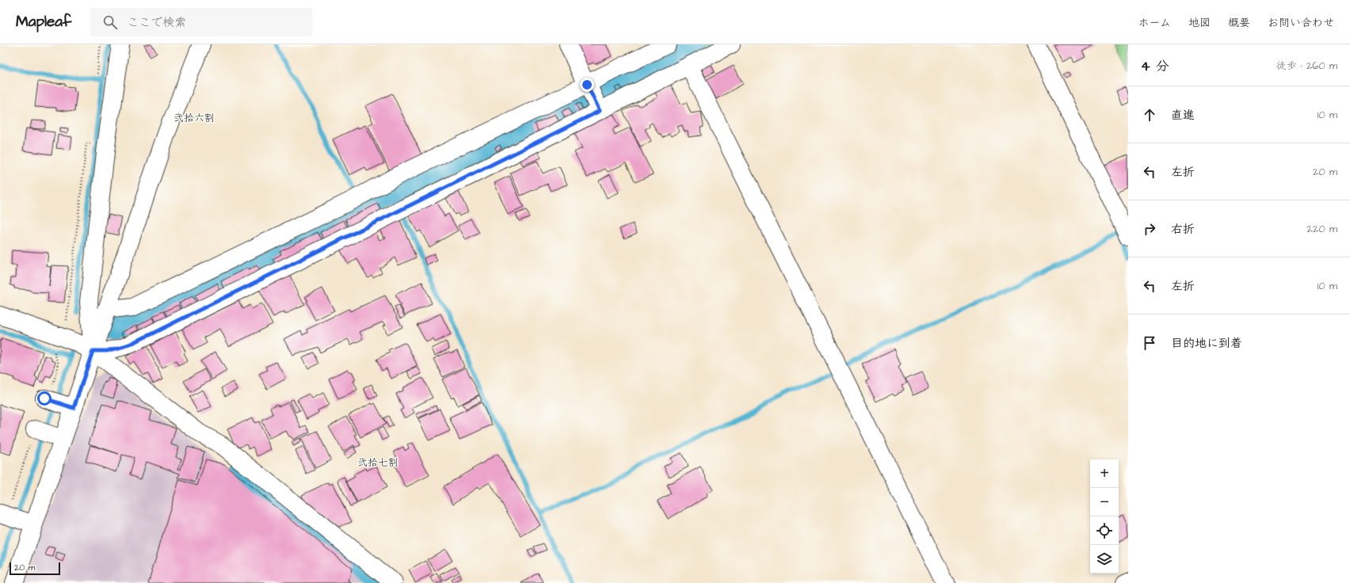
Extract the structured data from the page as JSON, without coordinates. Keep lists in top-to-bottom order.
{
  "districts": ["弐拾六割", "弐拾七割"],
  "scale_bar": "20 m",
  "page": {
    "header": "Mapleaf",
    "search": "ここで検索",
    "nav": [
      "ホーム",
      "地図",
      "概要",
      "お問い合わせ"
    ],
    "heading": ["4 分", "徒歩 · 260 m"],
    "list": [
      ["直進", "10 m"],
      ["左折", "20 m"],
      ["右折", "220 m"],
      ["左折", "10 m"],
      "目的地に到着"
    ],
    "map_buttons": ["+", "−"],
    "scale": "20 m"
  }
}
